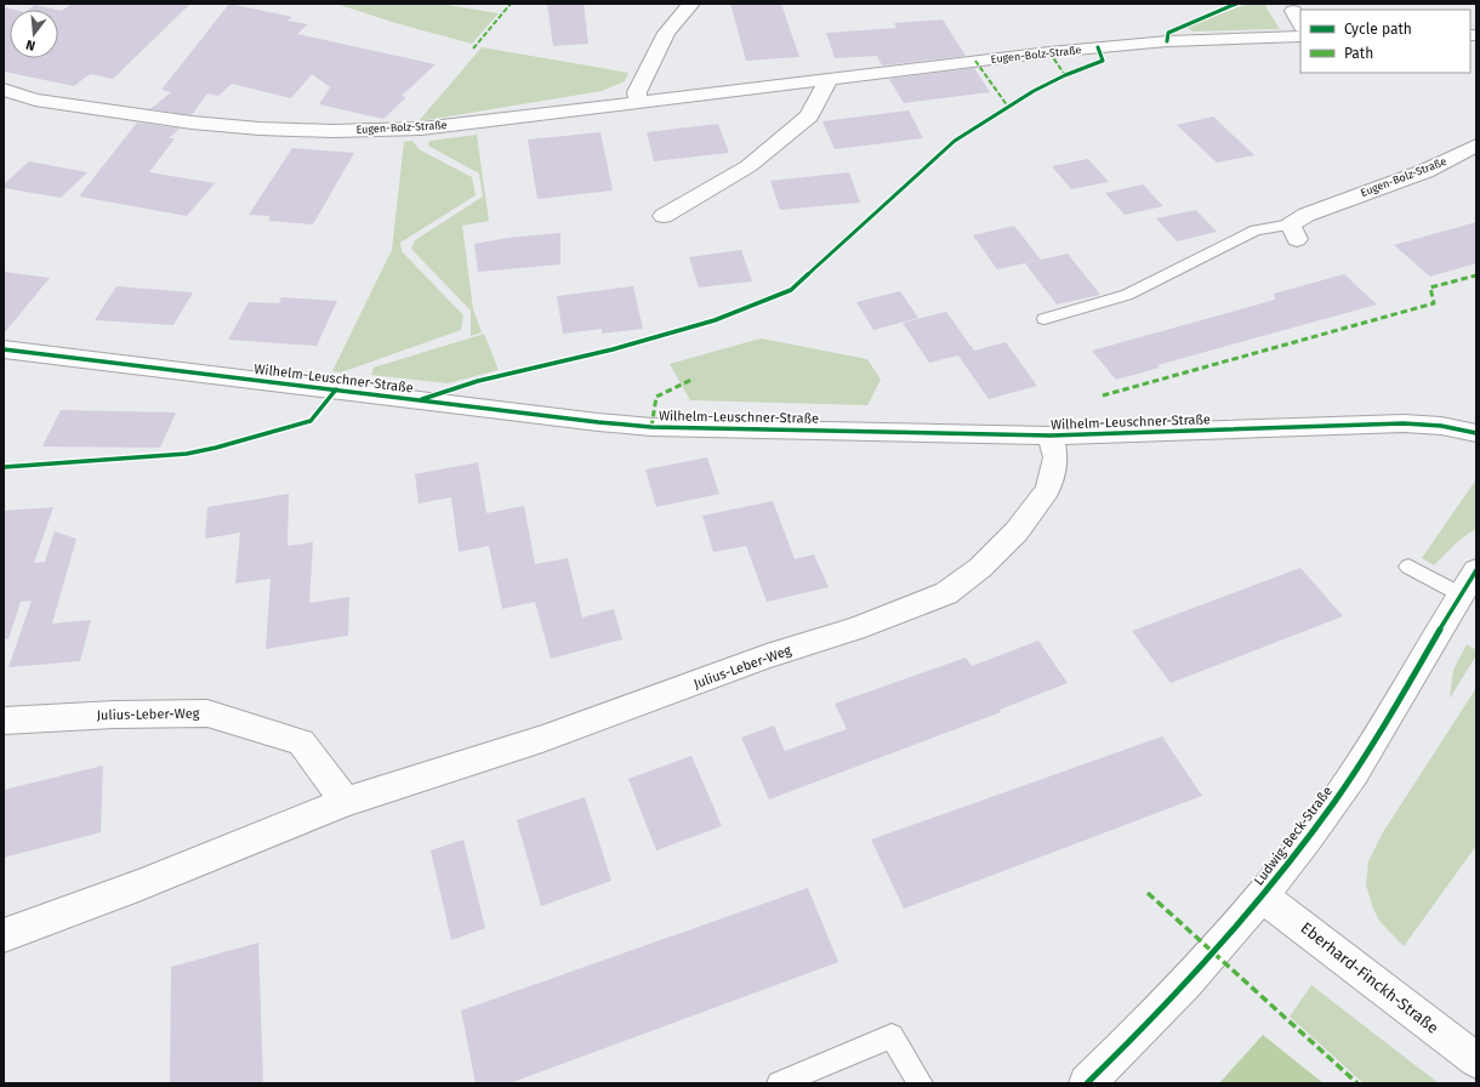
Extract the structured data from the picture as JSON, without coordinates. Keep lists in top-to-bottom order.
{
  "streets": {
    "street": [
      "Eugen-Bolz-Straße",
      "Wilhelm-Leuschner-Straße",
      "Julius-Leber-Weg",
      "Ludwig-Beck-Straße",
      "Eberhard-Finckh-Straße"
    ]
  },
  "crossings": [
    ["Wilhelm-Leuschner-Straße", "Julius-Leber-Weg"],
    ["Ludwig-Beck-Straße", "Eberhard-Finckh-Straße"]
  ],
  "legend": ["Cycle path", "Path"],
  "north": "bottom"
}
